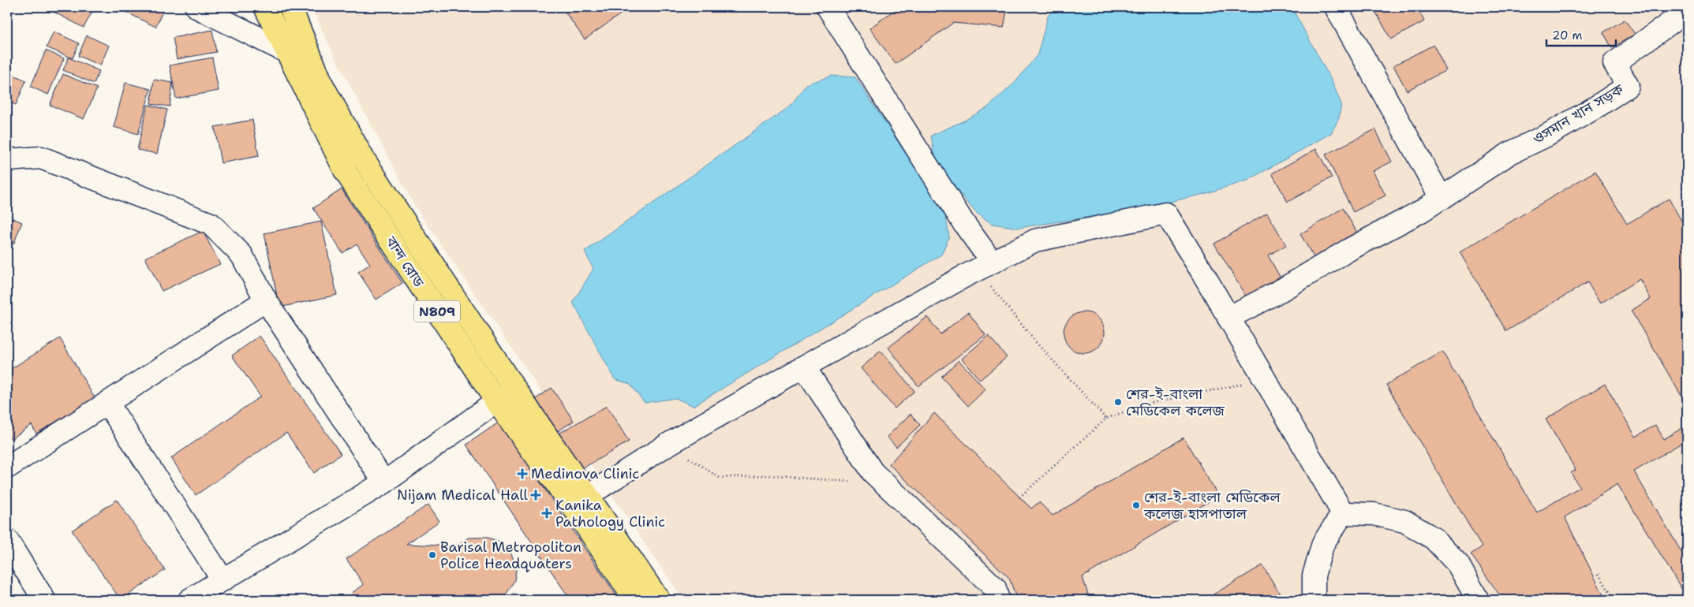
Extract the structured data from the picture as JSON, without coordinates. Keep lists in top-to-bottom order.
{
  "streets": {
    "highway": ["বান্দ রোড", "N809"],
    "street": ["ওসমান খান সড়ক"]
  },
  "places": {
    "other": ["শের-ই-বাংলা মেডিকেল কলেজ", "শের-ই-বাংলা মেডিকেল কলেজ হাসপাতাল", "Barisal Metropoliton Police Headquaters"],
    "health": ["Medinova Clinic", "Nijam Medical Hall", "Kanika Pathology Clinic"]
  },
  "scale_bar": "20 m"
}
